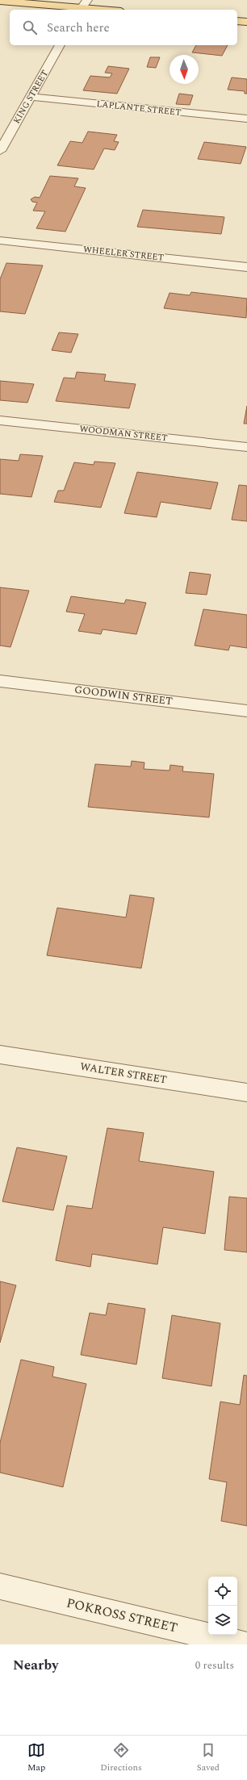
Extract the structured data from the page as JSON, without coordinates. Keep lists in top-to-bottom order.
{
  "streets": {
    "street": [
      "KING STREET",
      "LAPLANTE STREET",
      "WHEELER STREET",
      "WOODMAN STREET",
      "GOODWIN STREET",
      "WALTER STREET",
      "POKROSS STREET"
    ]
  },
  "crossings": [
    ["KING STREET", "LAPLANTE STREET"]
  ],
  "north": "bottom",
  "page": {
    "search": "Search here",
    "heading": ["Nearby", "0 results"],
    "nav": ["Map", "Directions", "Saved"]
  }
}
